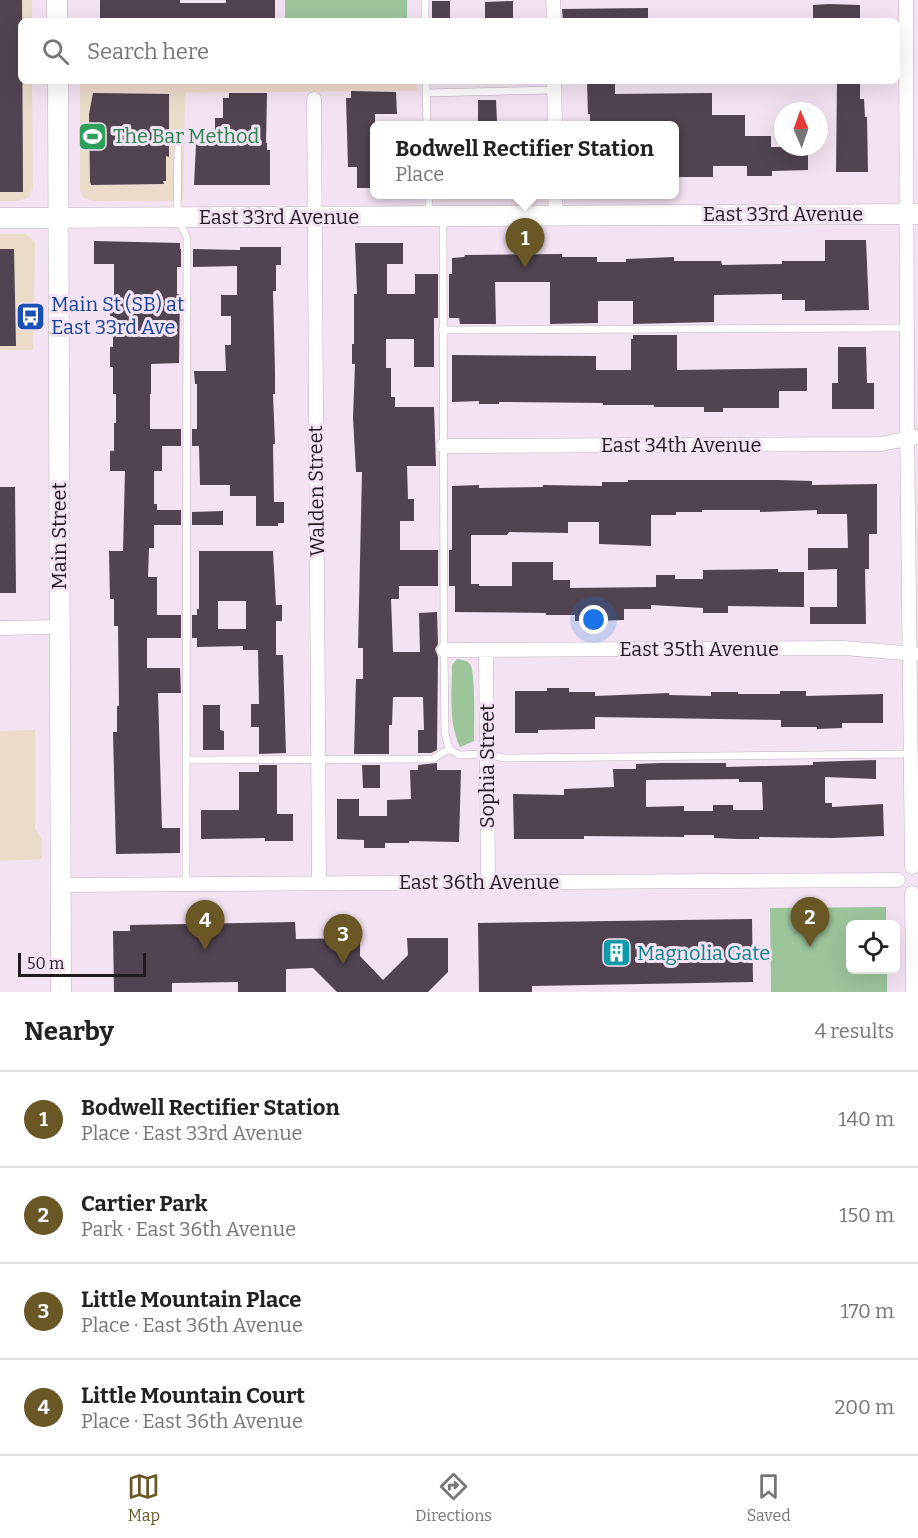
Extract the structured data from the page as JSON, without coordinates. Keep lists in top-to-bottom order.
{
  "streets": {
    "main road": ["East 33rd Avenue", "Main Street"],
    "street": [
      "East 34th Avenue",
      "Walden Street",
      "East 35th Avenue",
      "Sophia Street",
      "East 36th Avenue"
    ]
  },
  "crossings": [
    ["East 33rd Avenue", "Walden Street"],
    ["East 33rd Avenue", "Main Street"],
    ["Walden Street", "East 36th Avenue"],
    ["Main Street", "East 36th Avenue"],
    ["East 35th Avenue", "Sophia Street"],
    ["Sophia Street", "East 36th Avenue"]
  ],
  "places": {
    "sports": ["The Bar Method"],
    "bus stop": ["Main St (SB) at East 33rd Ave"],
    "building": ["Magnolia Gate"]
  },
  "scale_bar": "50 m",
  "north": "top",
  "page": {
    "search": "Search here",
    "popup": ["Bodwell Rectifier Station", "Place"],
    "pins": [
      "1",
      "2",
      "4",
      "3"
    ],
    "scale": "50 m",
    "heading": ["Nearby", "4 results"],
    "list": [
      {
        "mark": "1",
        "name": "Bodwell Rectifier Station",
        "note": "Place · East 33rd Avenue",
        "value": "140 m"
      },
      {
        "mark": "2",
        "name": "Cartier Park",
        "note": "Park · East 36th Avenue",
        "value": "150 m"
      },
      {
        "mark": "3",
        "name": "Little Mountain Place",
        "note": "Place · East 36th Avenue",
        "value": "170 m"
      },
      {
        "mark": "4",
        "name": "Little Mountain Court",
        "note": "Place · East 36th Avenue",
        "value": "200 m"
      }
    ],
    "nav": ["Map", "Directions", "Saved"]
  }
}
